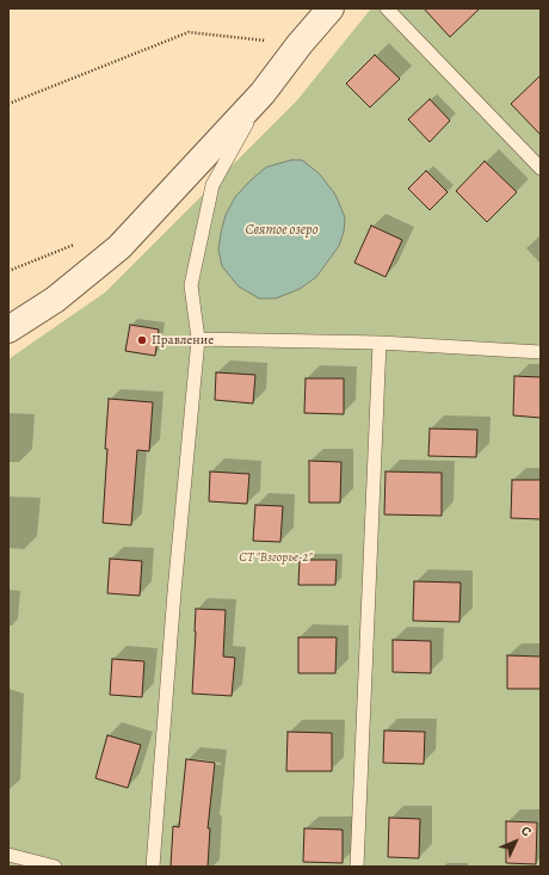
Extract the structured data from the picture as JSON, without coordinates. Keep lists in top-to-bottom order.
{
  "water": ["Святое озеро"],
  "parks": ["СТ \"Взгорье-2\""],
  "places": ["Правление"],
  "north": "top right"
}
